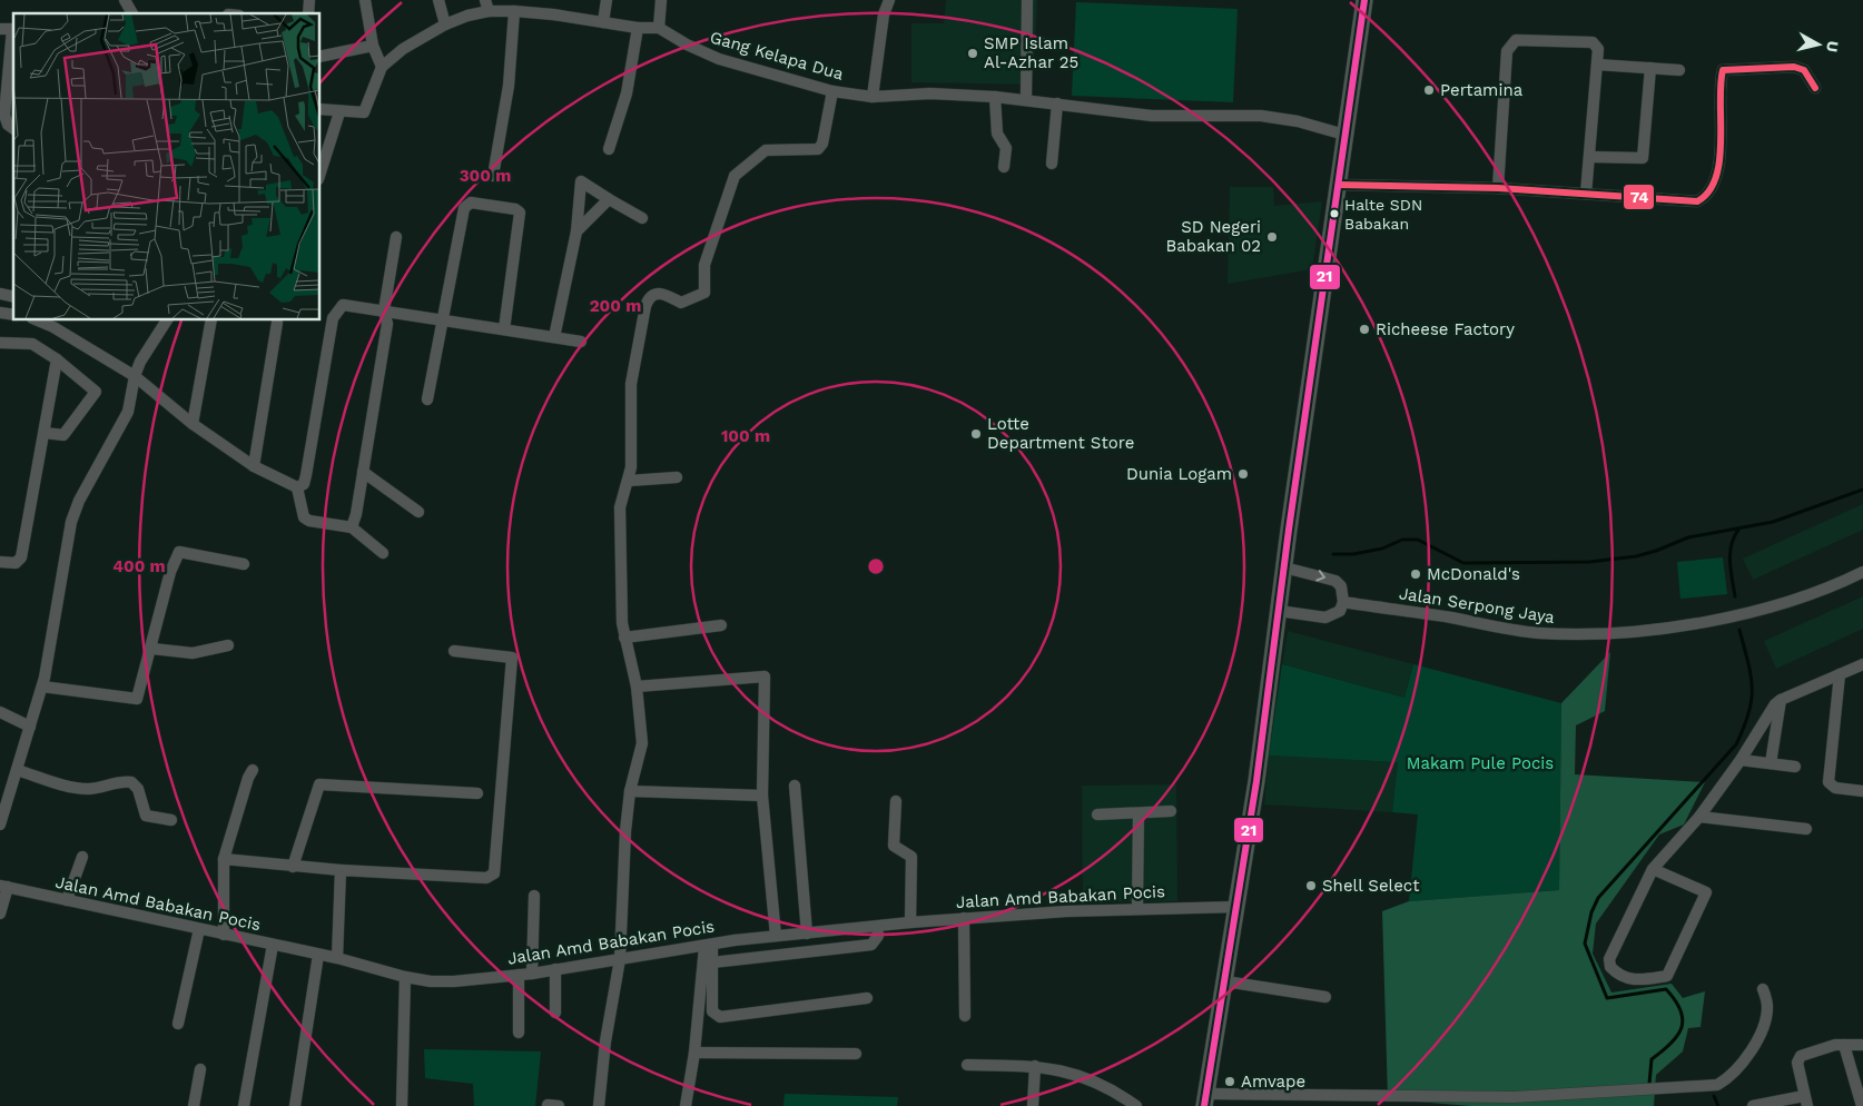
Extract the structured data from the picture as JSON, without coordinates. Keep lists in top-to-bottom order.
{
  "streets": {
    "street": ["Gang Kelapa Dua", "Jalan Serpong Jaya", "Jalan Amd Babakan Pocis"]
  },
  "parks": ["Makam Pule Pocis"],
  "places": [
    "SMP Islam Al-Azhar 25",
    "Pertamina",
    "Halte SDN Babakan",
    "SD Negeri Babakan 02",
    "Richeese Factory",
    "Lotte Department Store",
    "Dunia Logam",
    "McDonald's",
    "Shell Select",
    "Amvape"
  ],
  "lines": ["transit line 21", "transit line 74"],
  "north": "right",
  "rings": [
    "300 m",
    "200 m",
    "100 m",
    "400 m"
  ]
}
